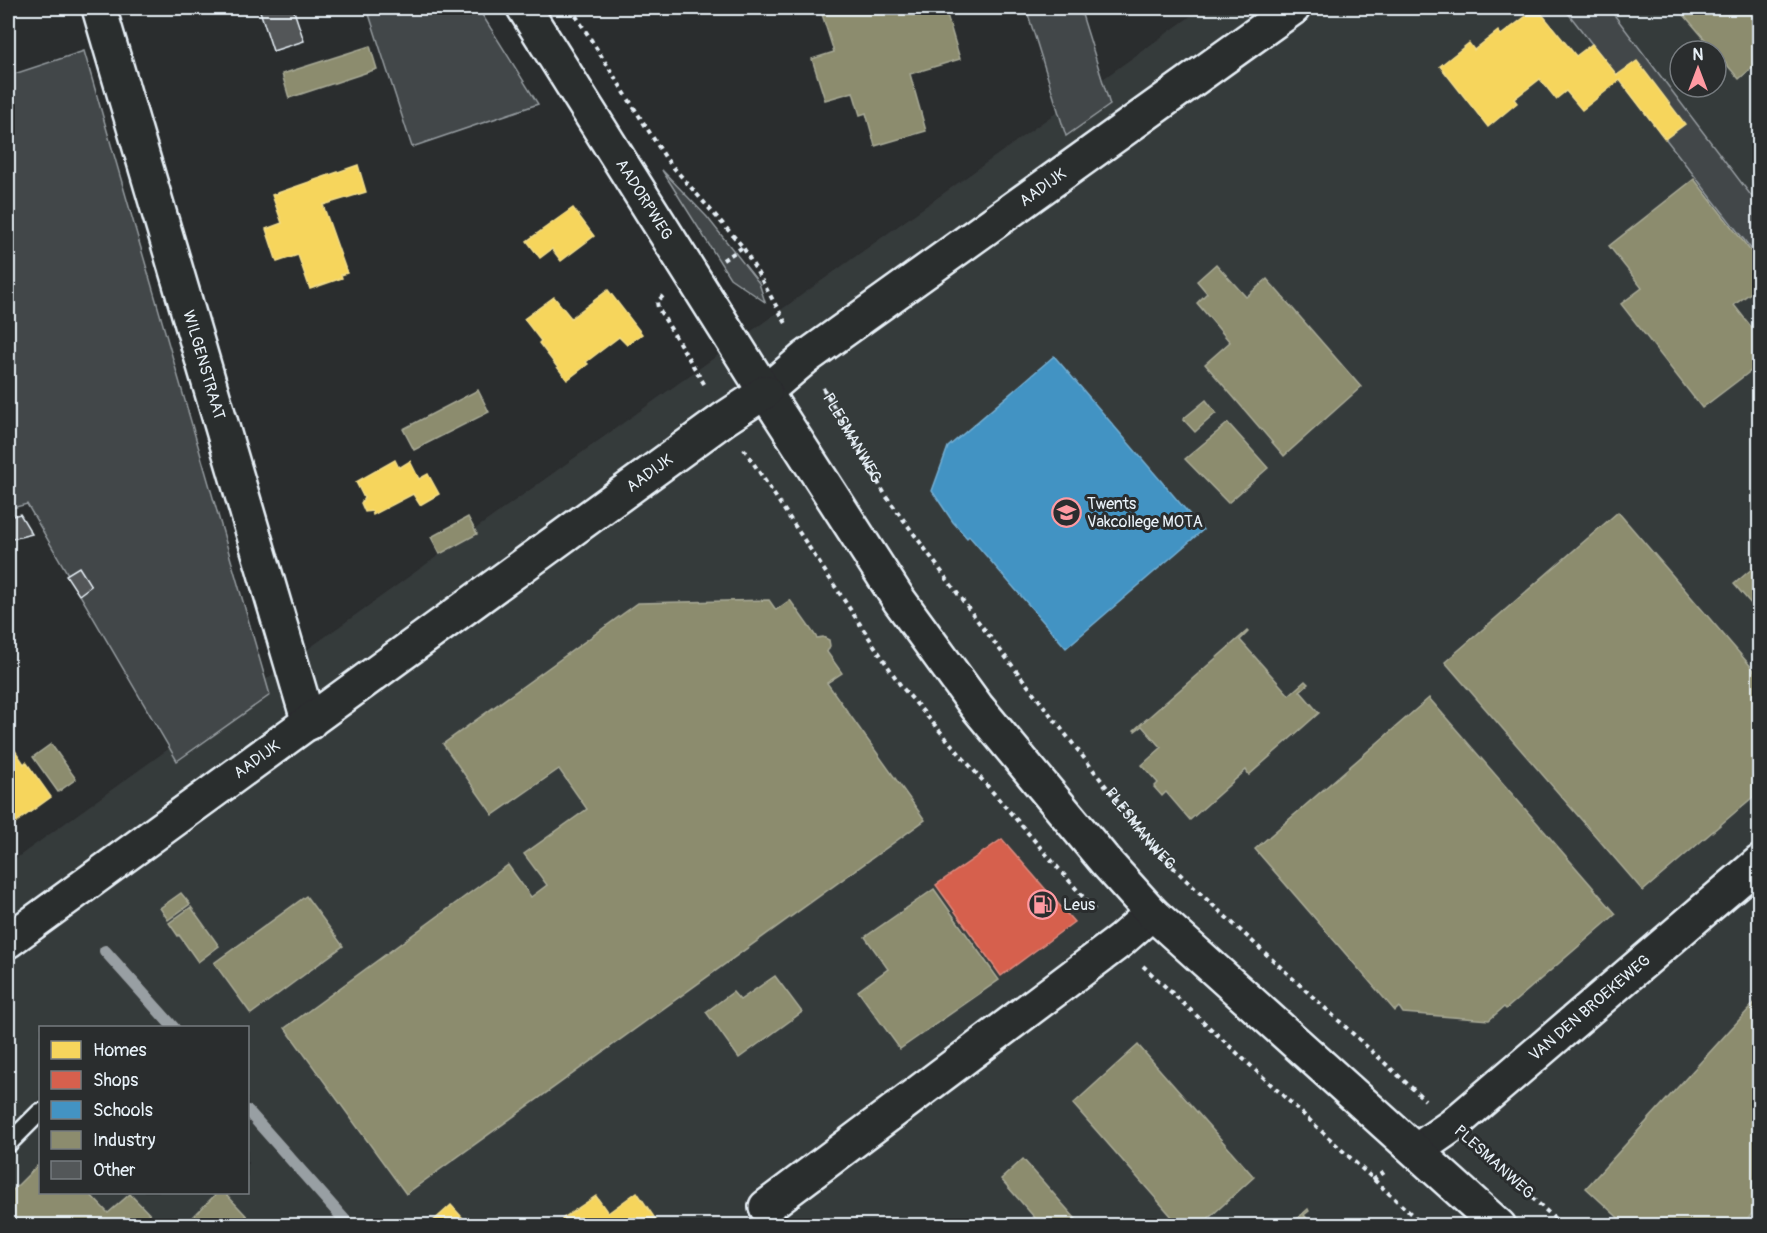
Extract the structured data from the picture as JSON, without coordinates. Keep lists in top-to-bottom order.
{
  "streets": {
    "street": [
      "AADIJK",
      "AADORPWEG",
      "WILGENSTRAAT",
      "VAN DEN BROEKEWEG"
    ],
    "path": ["PLESMANWEG"]
  },
  "crossings": [
    ["AADIJK", "AADORPWEG"],
    ["AADIJK", "WILGENSTRAAT"],
    ["AADIJK", "PLESMANWEG"],
    ["PLESMANWEG", "VAN DEN BROEKEWEG"]
  ],
  "places": {
    "school or university": ["Twents Vakcollege MOTA"],
    "fuel station": ["Leus"]
  },
  "legend": [
    "Homes",
    "Shops",
    "Schools",
    "Industry",
    "Other"
  ],
  "north": "top"
}
